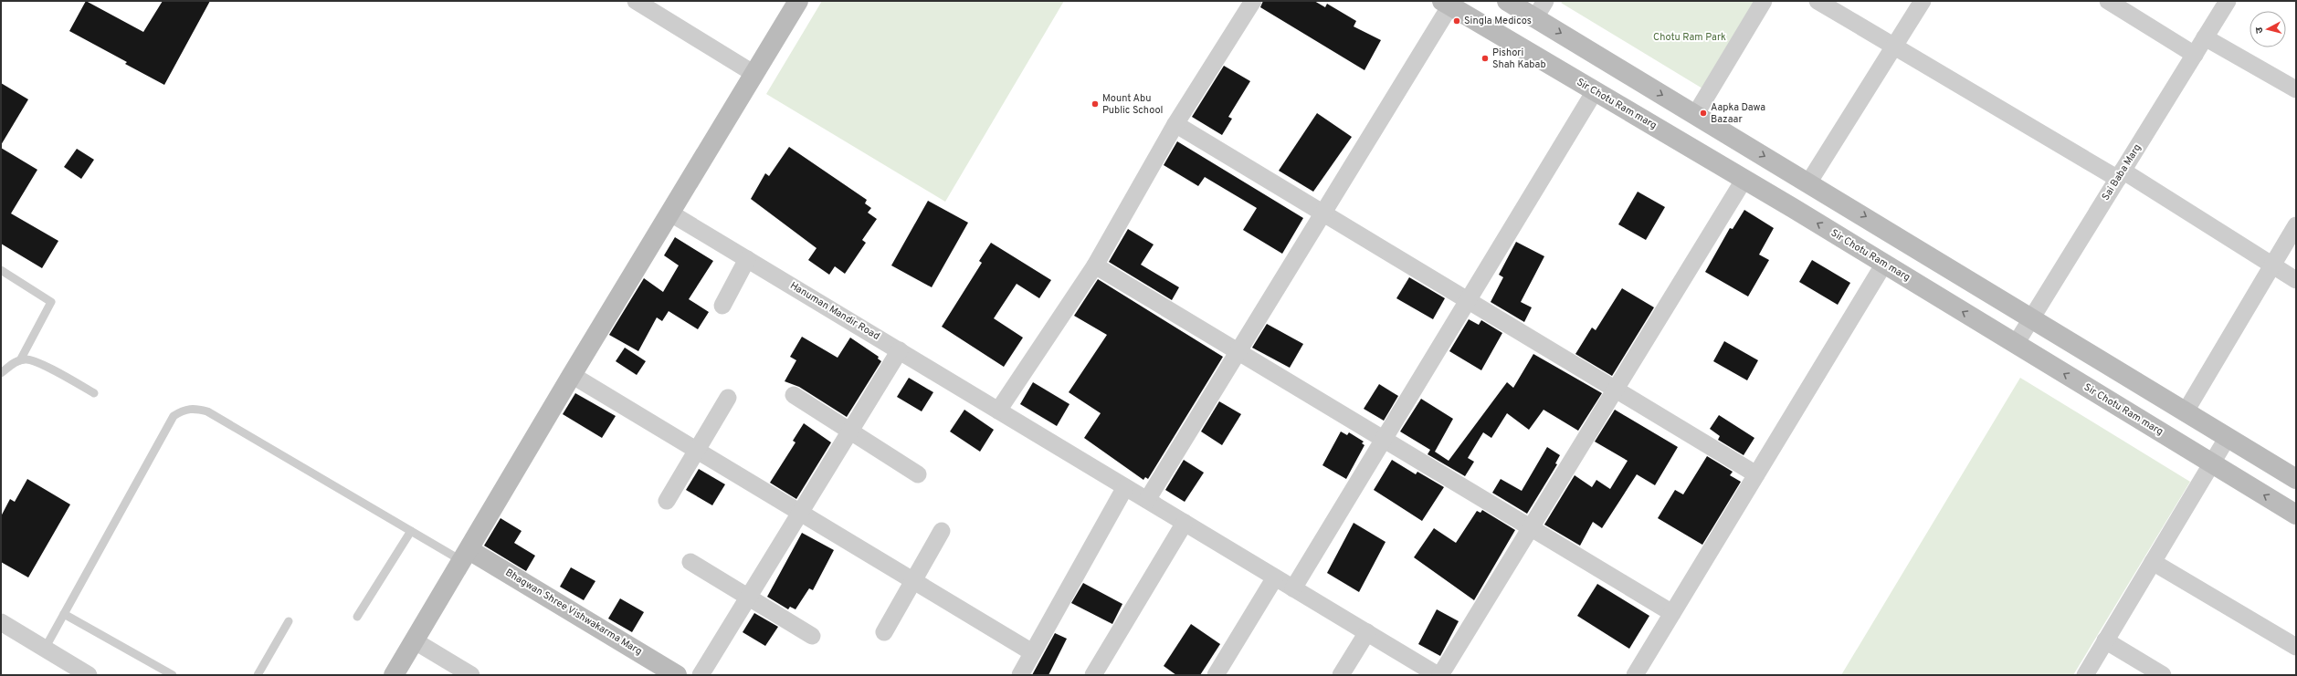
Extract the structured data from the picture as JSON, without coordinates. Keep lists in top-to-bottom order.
{
  "streets": {
    "street": [
      "Sir Chotu Ram marg",
      "Sai Baba Marg",
      "Hanuman Mandir Road",
      "Bhagwan Shree Vishwakarma Marg"
    ]
  },
  "crossings": [
    ["Sir Chotu Ram marg", "Sai Baba Marg"]
  ],
  "parks": ["Chotu Ram Park"],
  "places": [
    "Singla Medicos",
    "Pishori Shah Kabab",
    "Mount Abu Public School",
    "Aapka Dawa Bazaar"
  ],
  "north": "left"
}
